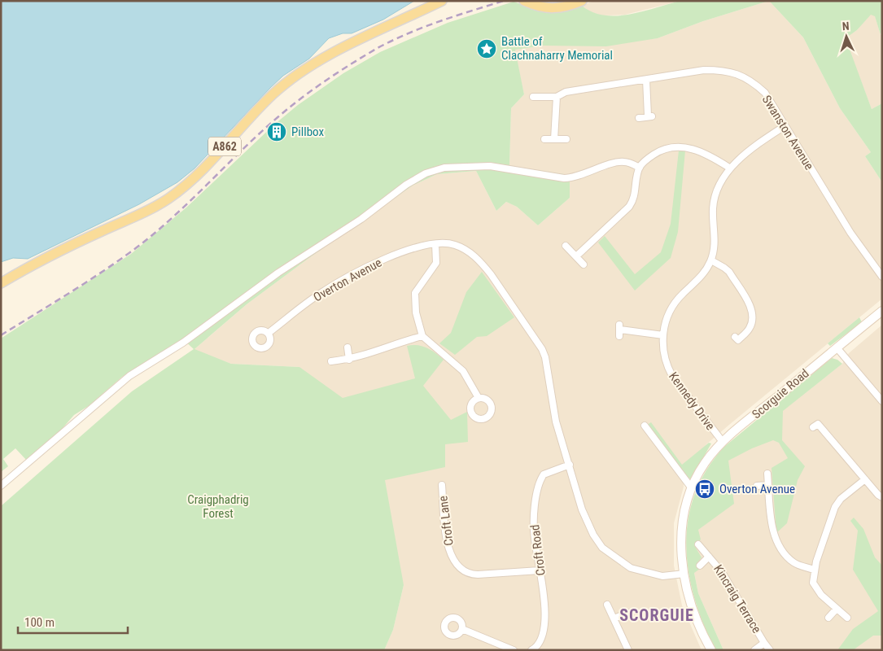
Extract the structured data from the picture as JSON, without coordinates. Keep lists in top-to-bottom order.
{
  "streets": {
    "main road": ["A862"],
    "street": [
      "Swanston Avenue",
      "Overton Avenue",
      "Scorguie Road",
      "Kennedy Drive",
      "Croft Lane",
      "Croft Road",
      "Kincraig Terrace"
    ]
  },
  "crossings": [
    ["Swanston Avenue", "Kennedy Drive"],
    ["Overton Avenue", "Scorguie Road"],
    ["Overton Avenue", "Croft Road"],
    ["Scorguie Road", "Kennedy Drive"],
    ["Croft Lane", "Croft Road"]
  ],
  "districts": ["SCORGUIE"],
  "parks": ["Craigphadrig Forest"],
  "places": {
    "place": ["Battle of Clachnaharry Memorial"],
    "building": ["Pillbox"],
    "bus stop": ["Overton Avenue"]
  },
  "scale_bar": "100 m",
  "north": "top"
}
